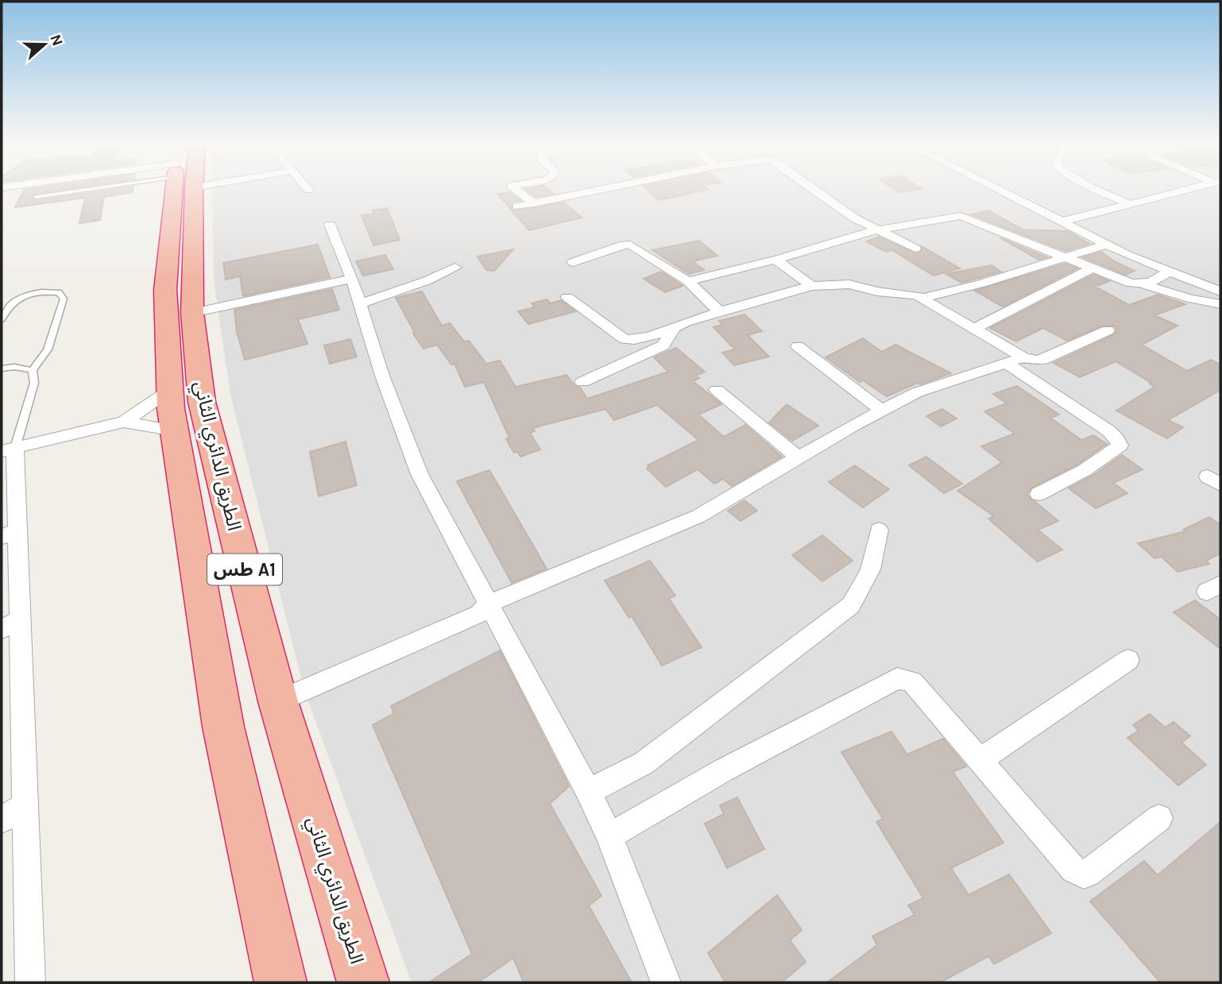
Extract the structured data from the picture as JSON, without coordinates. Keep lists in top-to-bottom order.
{
  "streets": {
    "highway": ["الطريق الدائري الثاني", "طس A1"]
  },
  "north": "right"
}
